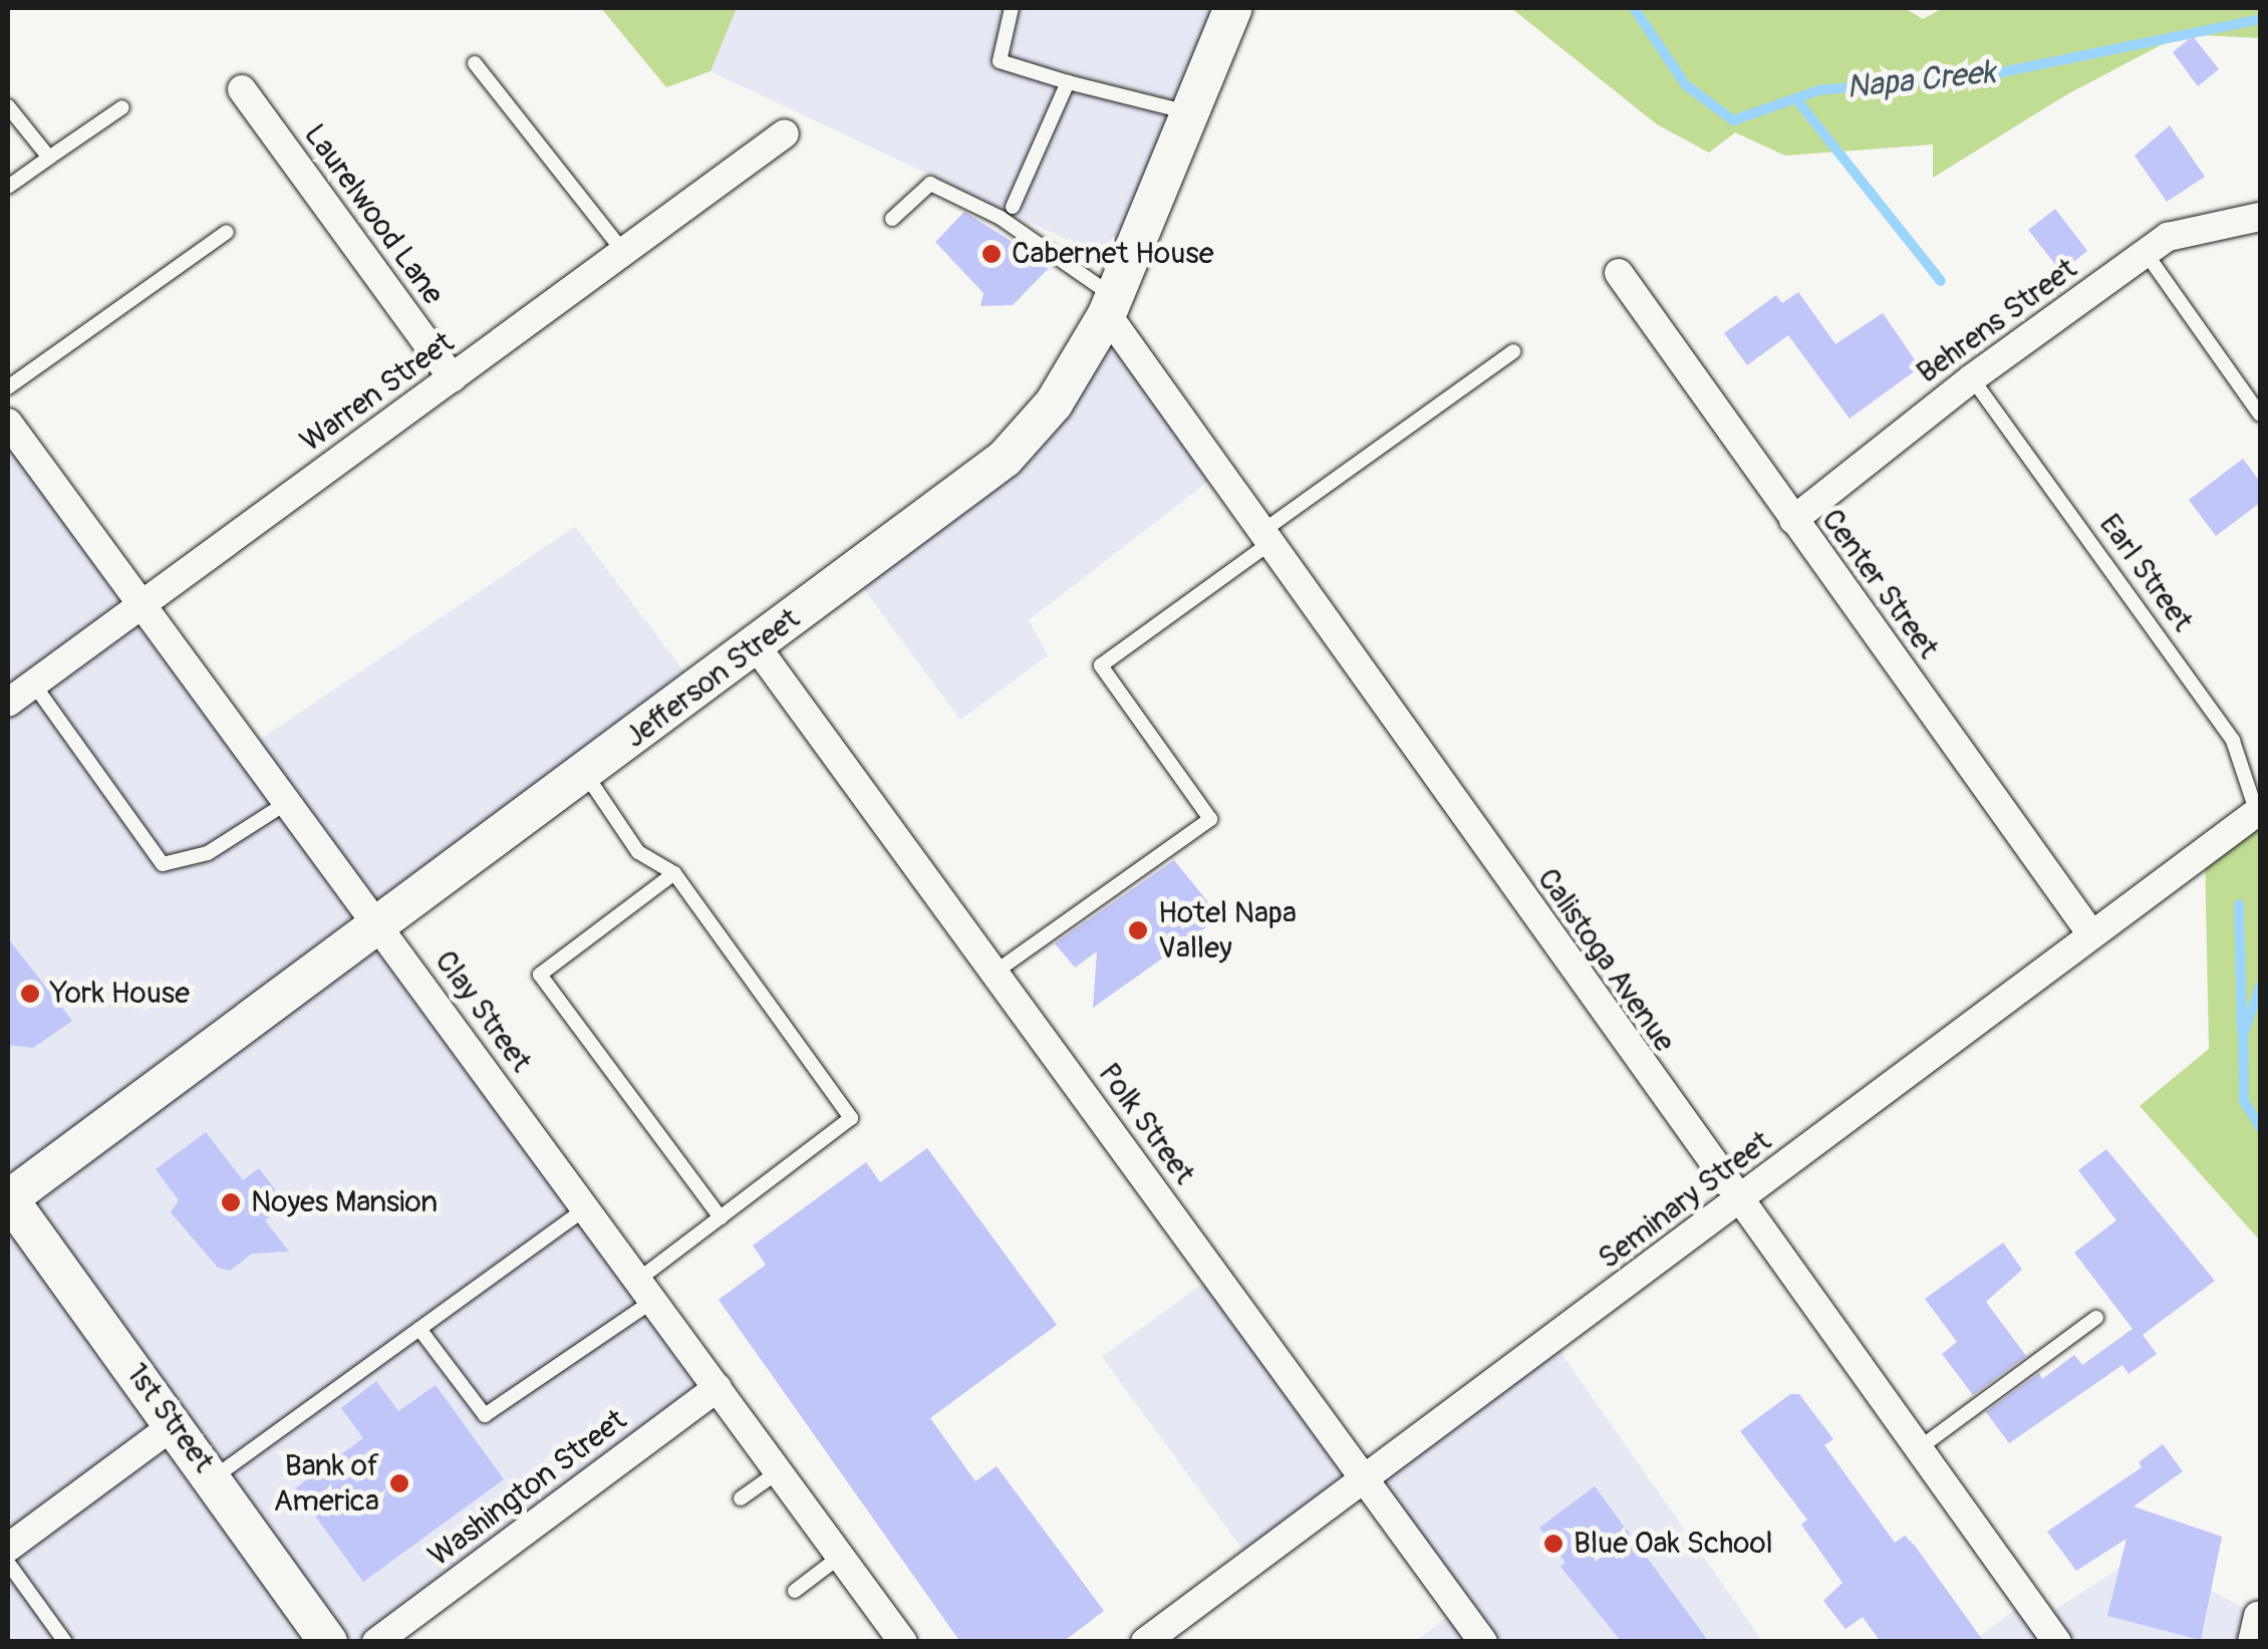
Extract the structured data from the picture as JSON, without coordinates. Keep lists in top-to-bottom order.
{
  "streets": {
    "main road": ["Jefferson Street", "1st Street"],
    "street": [
      "Laurelwood Lane",
      "Behrens Street",
      "Warren Street",
      "Center Street",
      "Calistoga Avenue",
      "Clay Street",
      "Polk Street",
      "Seminary Street",
      "Washington Street"
    ],
    "lane": ["Earl Street"]
  },
  "crossings": [
    ["Laurelwood Lane", "Warren Street"],
    ["Behrens Street", "Earl Street"],
    ["Behrens Street", "Center Street"],
    ["Warren Street", "Clay Street"],
    ["Earl Street", "Seminary Street"],
    ["Center Street", "Seminary Street"],
    ["Jefferson Street", "Calistoga Avenue"],
    ["Jefferson Street", "Clay Street"],
    ["Jefferson Street", "Polk Street"],
    ["Jefferson Street", "1st Street"],
    ["Calistoga Avenue", "Seminary Street"],
    ["Clay Street", "Washington Street"],
    ["Polk Street", "Seminary Street"]
  ],
  "water": ["Napa Creek"],
  "places": [
    "Cabernet House",
    "Hotel Napa Valley",
    "York House",
    "Noyes Mansion",
    "Bank of America",
    "Blue Oak School"
  ]
}
